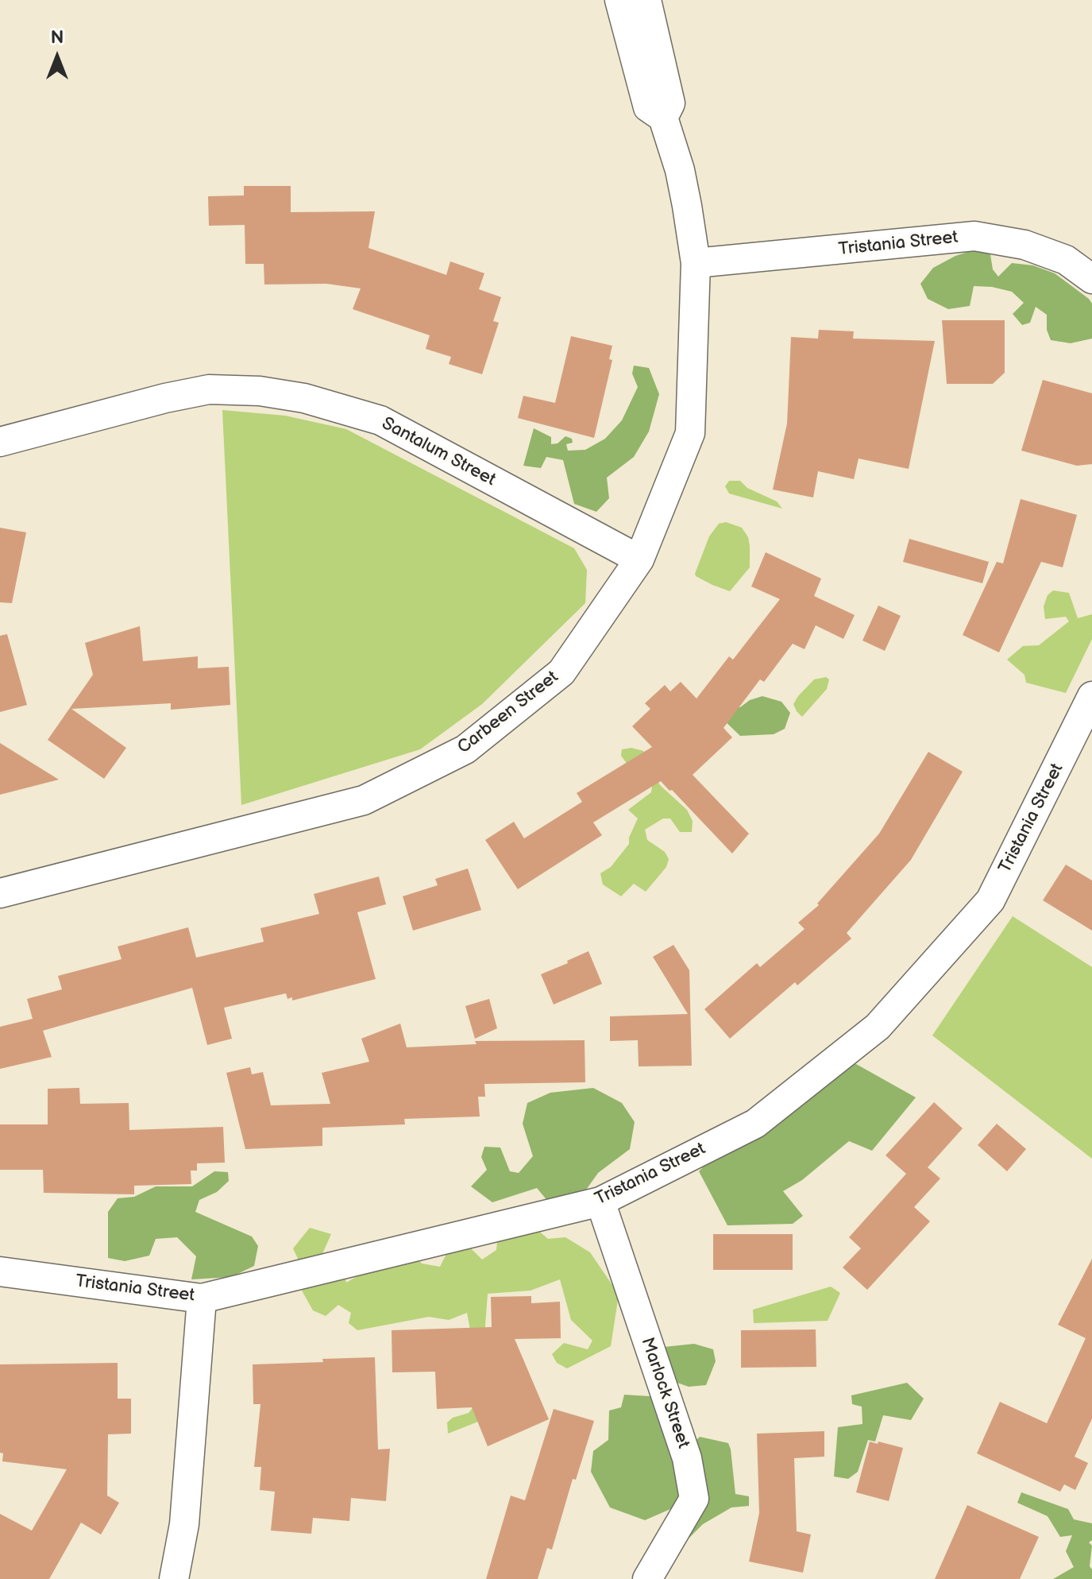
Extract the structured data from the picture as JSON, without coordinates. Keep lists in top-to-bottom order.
{
  "streets": {
    "street": [
      "Tristania Street",
      "Santalum Street",
      "Carbeen Street",
      "Marlock Street"
    ]
  },
  "crossings": [
    ["Tristania Street", "Carbeen Street"],
    ["Tristania Street", "Marlock Street"],
    ["Santalum Street", "Carbeen Street"]
  ],
  "north": "top"
}
